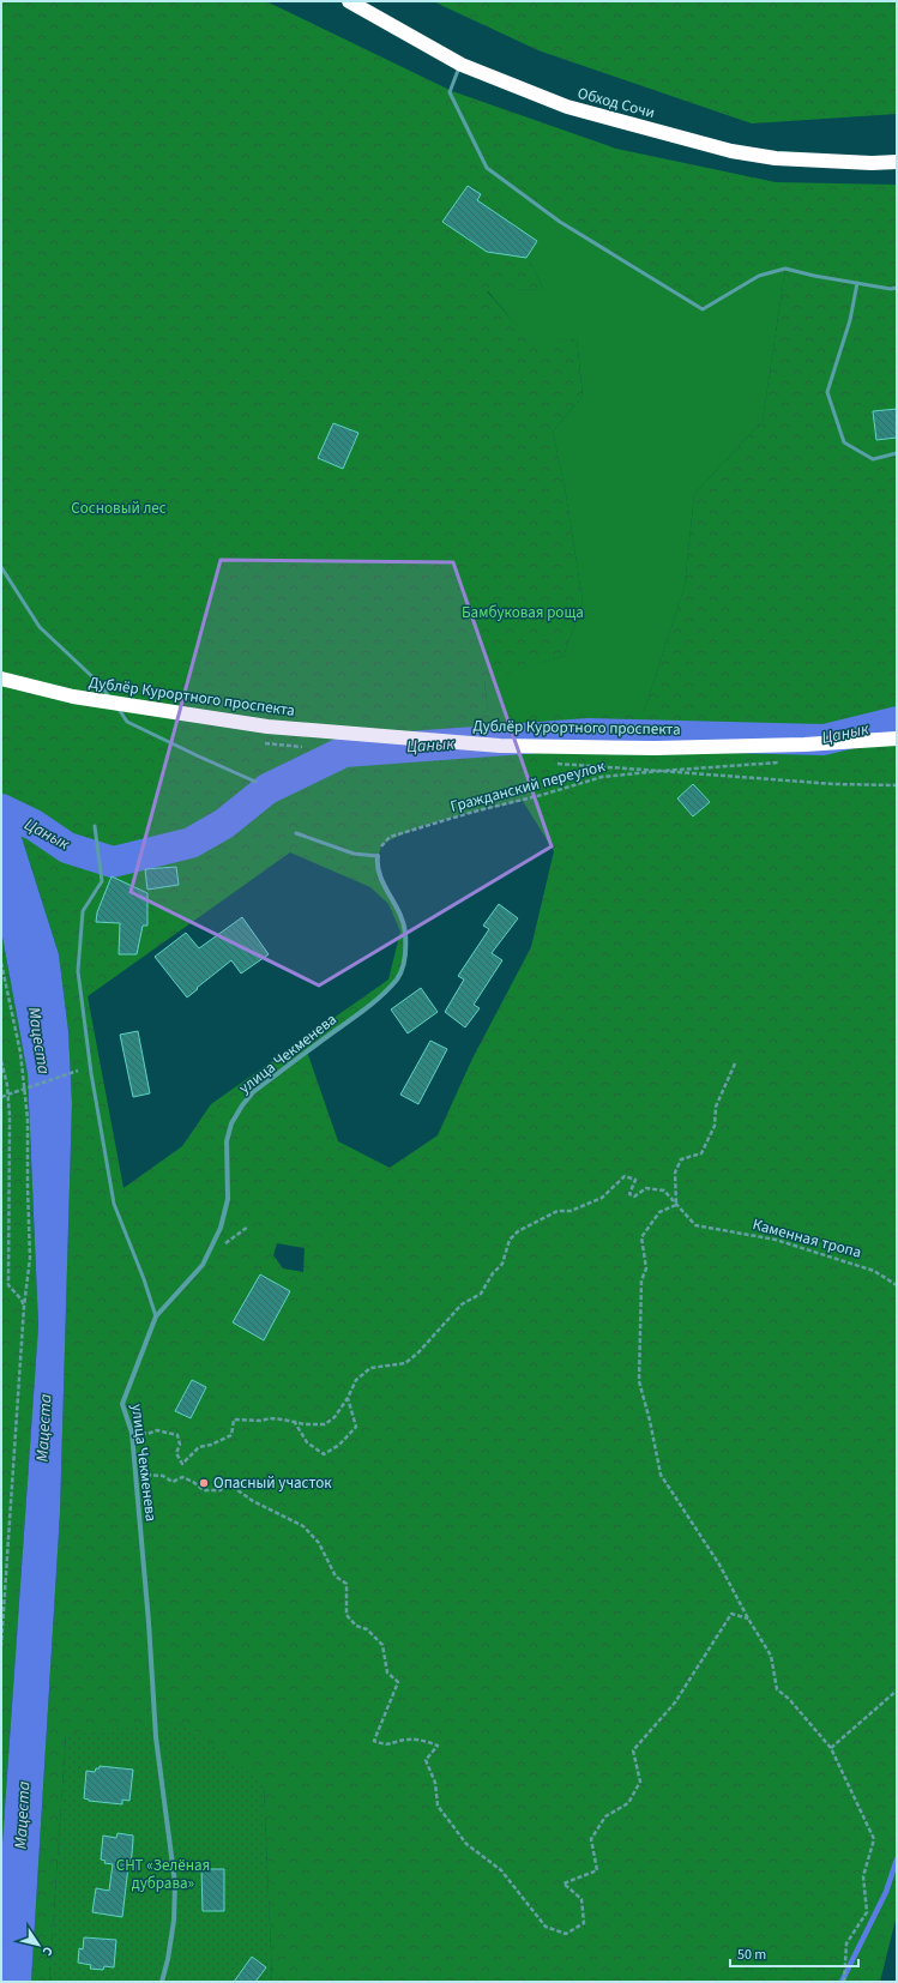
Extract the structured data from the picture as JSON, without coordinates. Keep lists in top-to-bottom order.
{
  "streets": {
    "highway": ["Обход Сочи", "Дублёр Курортного проспекта"],
    "street": ["улица Чекменева"],
    "path": ["Гражданский переулок", "Каменная тропа"]
  },
  "crossings": [
    ["Гражданский переулок", "улица Чекменева"],
    ["улица Чекменева", "Каменная тропа"]
  ],
  "water": ["Цанык", "Мацеста"],
  "parks": ["Сосновый лес", "Бамбуковая роща", "СНТ «Зелёная дубрава»"],
  "places": ["Опасный участок"],
  "scale_bar": "50 m",
  "north": "bottom right"
}
